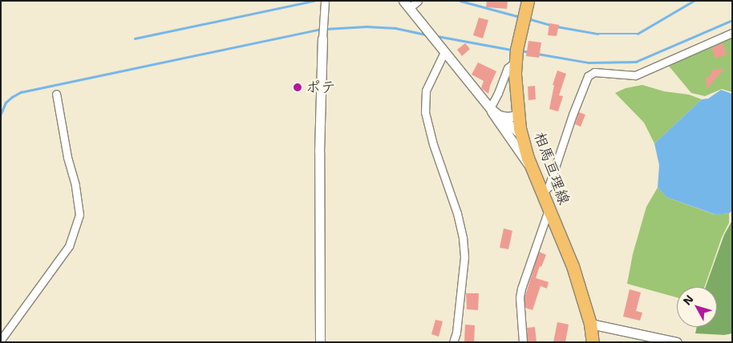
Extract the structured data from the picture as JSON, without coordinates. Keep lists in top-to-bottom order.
{
  "streets": {
    "main road": ["相馬亘理線"]
  },
  "places": ["ポテ"],
  "north": "top left"
}
